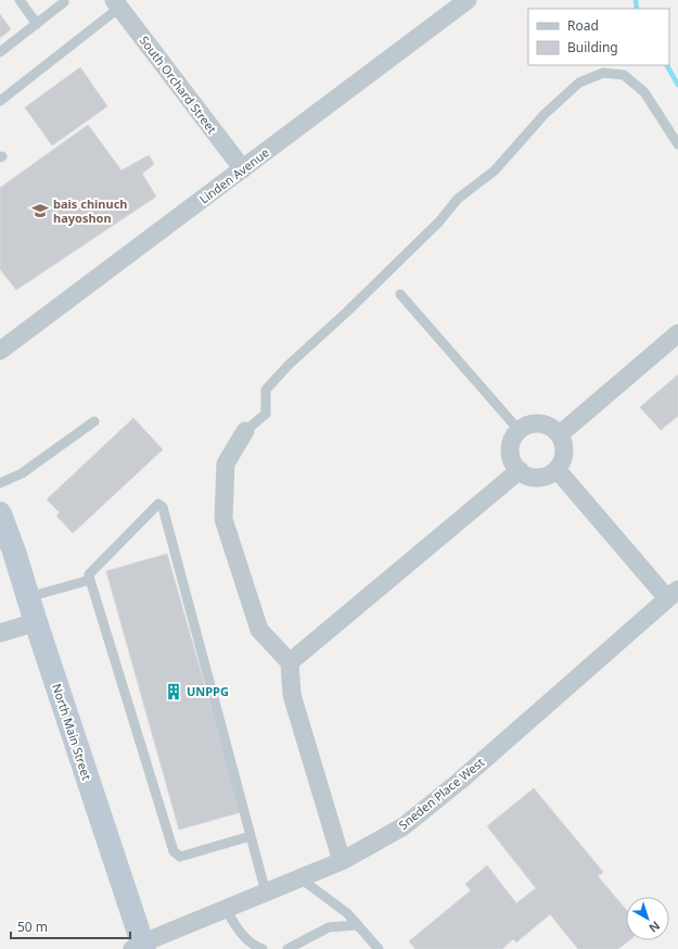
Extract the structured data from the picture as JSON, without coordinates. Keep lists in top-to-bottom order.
{
  "streets": {
    "main road": ["North Main Street"],
    "street": ["South Orchard Street", "Linden Avenue", "Sneden Place West"]
  },
  "crossings": [
    ["South Orchard Street", "Linden Avenue"],
    ["North Main Street", "Sneden Place West"]
  ],
  "places": {
    "school or university": ["bais chinuch hayoshon"],
    "building": ["UNPPG"]
  },
  "legend": ["Road", "Building"],
  "scale_bar": "50 m",
  "north": "bottom right"
}
